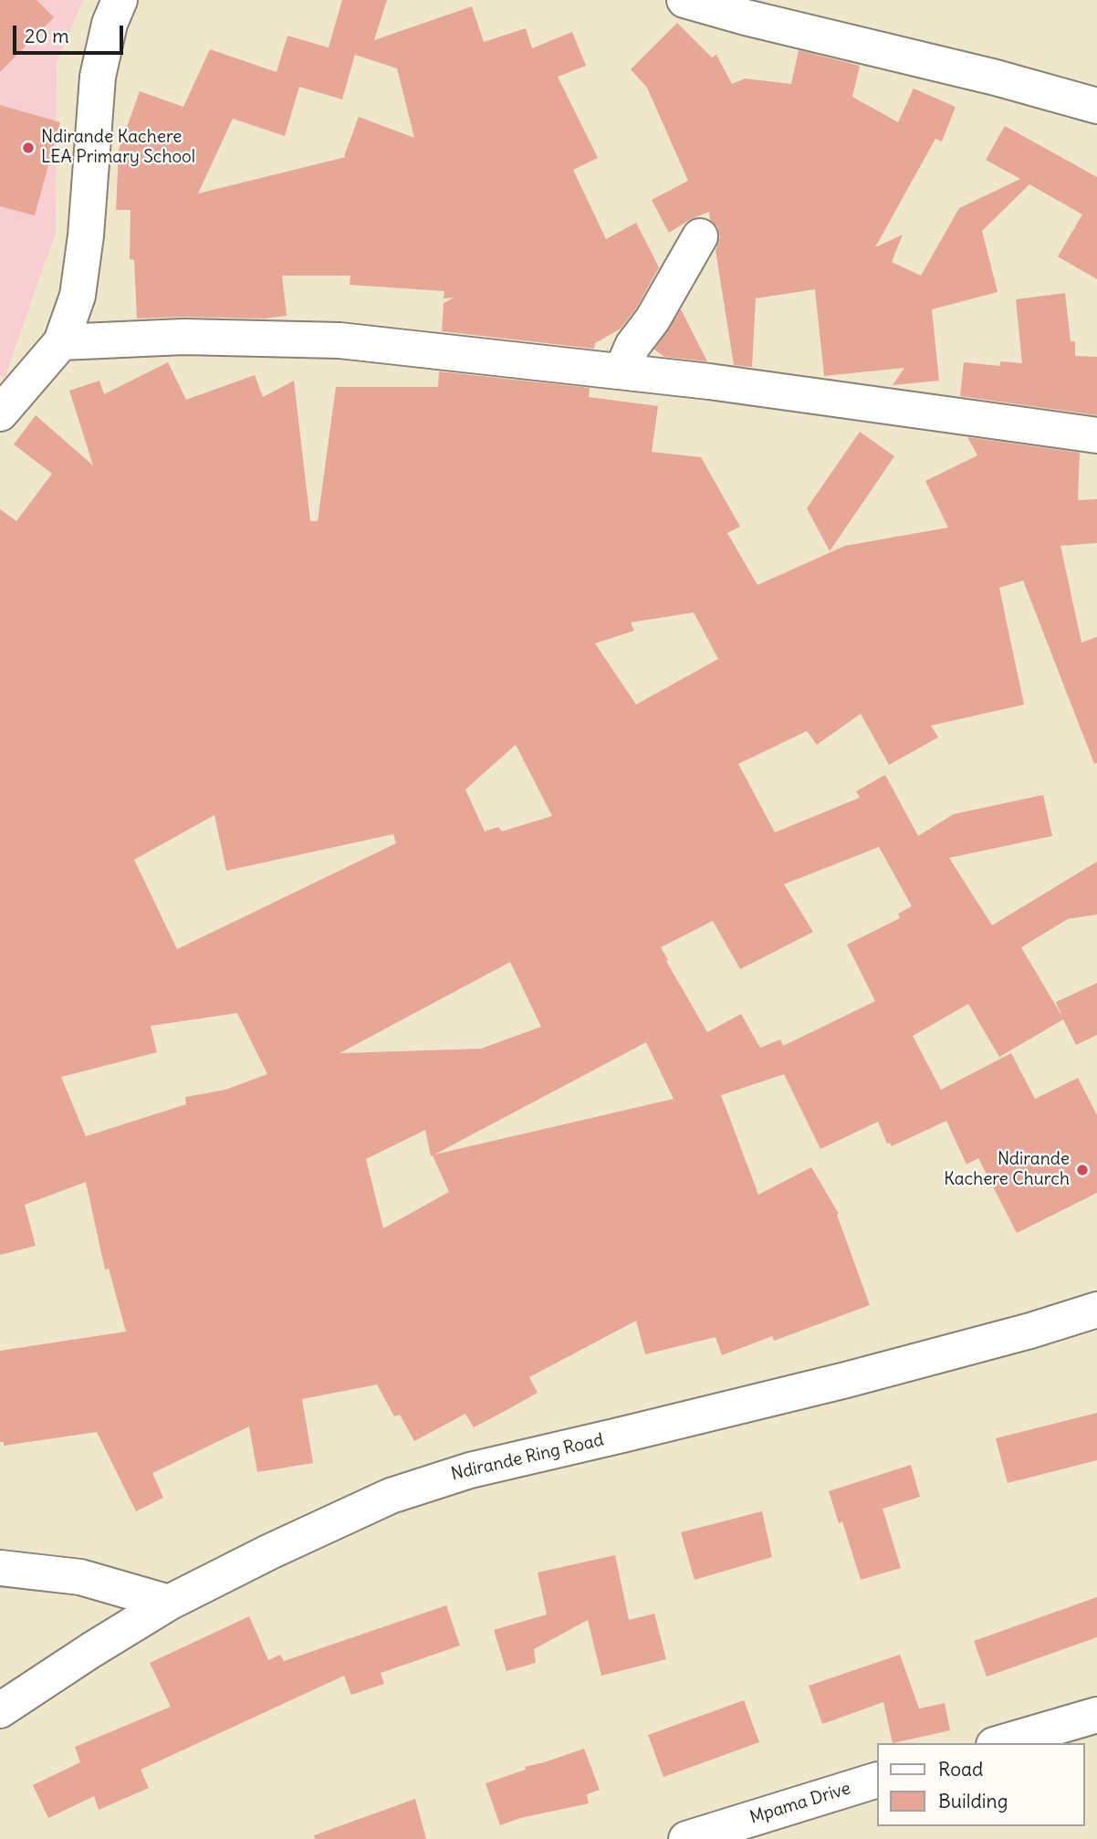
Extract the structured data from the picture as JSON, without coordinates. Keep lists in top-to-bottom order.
{
  "streets": {
    "street": ["Ndirande Ring Road", "Mpama Drive"]
  },
  "places": ["Ndirande Kachere LEA Primary School", "Ndirande Kachere Church"],
  "legend": ["Road", "Building"],
  "scale_bar": "20 m"
}
